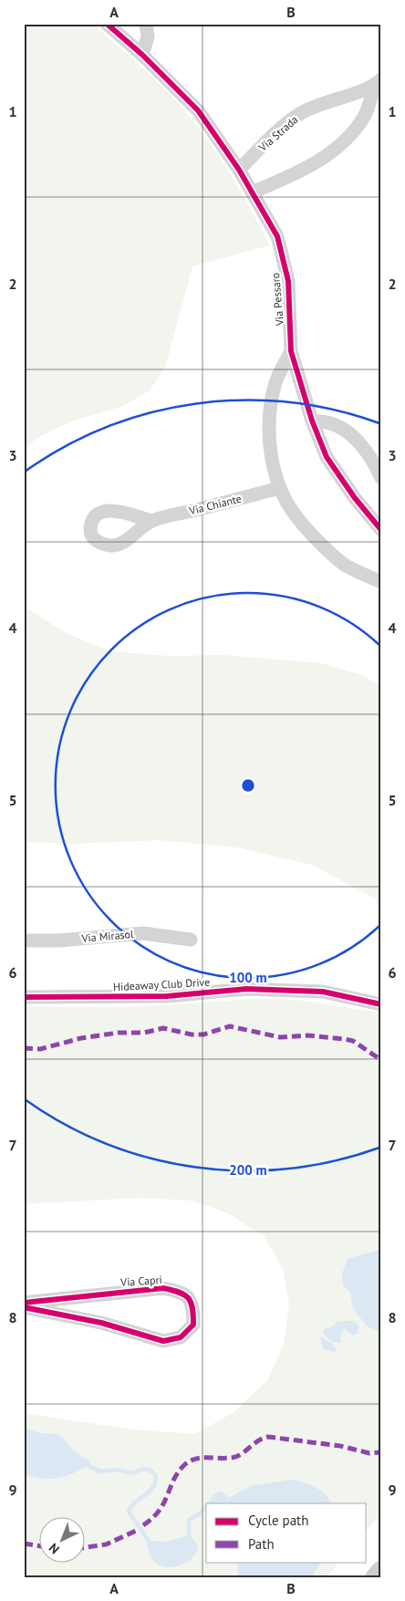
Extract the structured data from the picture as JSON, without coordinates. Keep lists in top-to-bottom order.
{
  "streets": {
    "street": [
      "Via Strada",
      "Via Pessaro",
      "Via Chiante",
      "Via Mirasol",
      "Hideaway Club Drive",
      "Via Capri"
    ]
  },
  "crossings": [
    ["Via Strada", "Via Pessaro"],
    ["Via Pessaro", "Via Chiante"]
  ],
  "legend": ["Cycle path", "Path"],
  "north": "bottom left",
  "grid": {
    "columns": ["A", "B"],
    "rows": [
      "1",
      "2",
      "3",
      "4",
      "5",
      "6",
      "7",
      "8",
      "9"
    ]
  },
  "rings": ["100 m", "200 m"]
}
